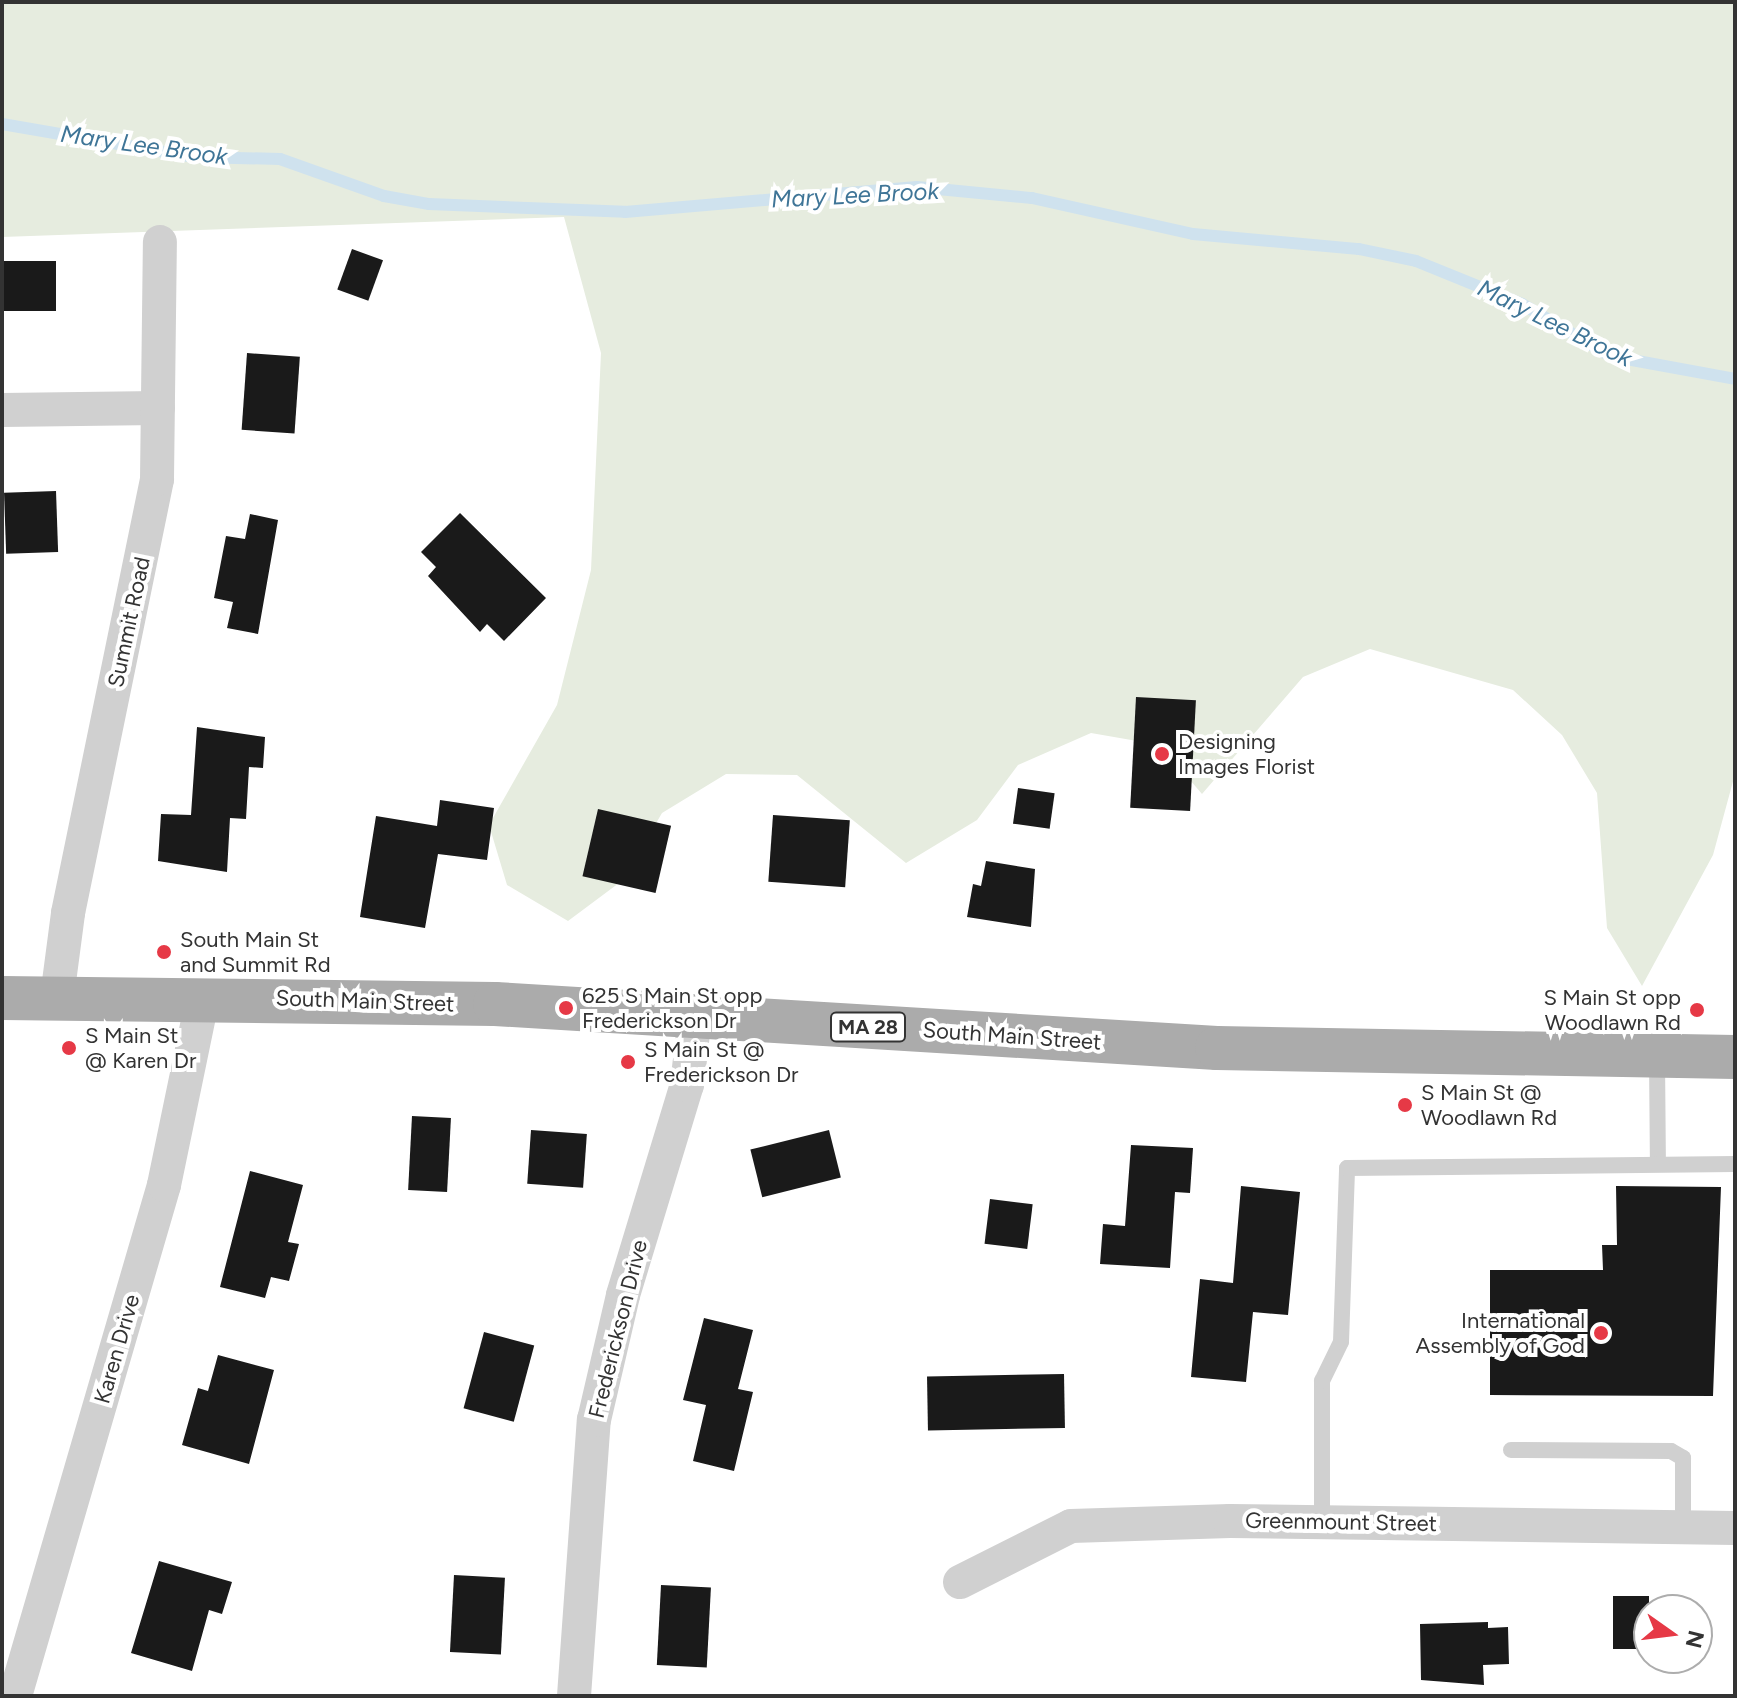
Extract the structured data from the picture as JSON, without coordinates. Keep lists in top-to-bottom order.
{
  "streets": {
    "main road": ["South Main Street", "MA 28"],
    "street": [
      "Summit Road",
      "Frederickson Drive",
      "Karen Drive",
      "Greenmount Street"
    ]
  },
  "crossings": [
    ["Summit Road", "South Main Street"],
    ["South Main Street", "Frederickson Drive"],
    ["South Main Street", "Karen Drive"]
  ],
  "water": ["Mary Lee Brook"],
  "places": [
    "Designing Images Florist",
    "South Main St and Summit Rd",
    "625 S Main St opp Frederickson Dr",
    "S Main St opp Woodlawn Rd",
    "S Main St @ Karen Dr",
    "S Main St @ Frederickson Dr",
    "S Main St @ Woodlawn Rd",
    "International Assembly of God"
  ],
  "north": "right"
}
